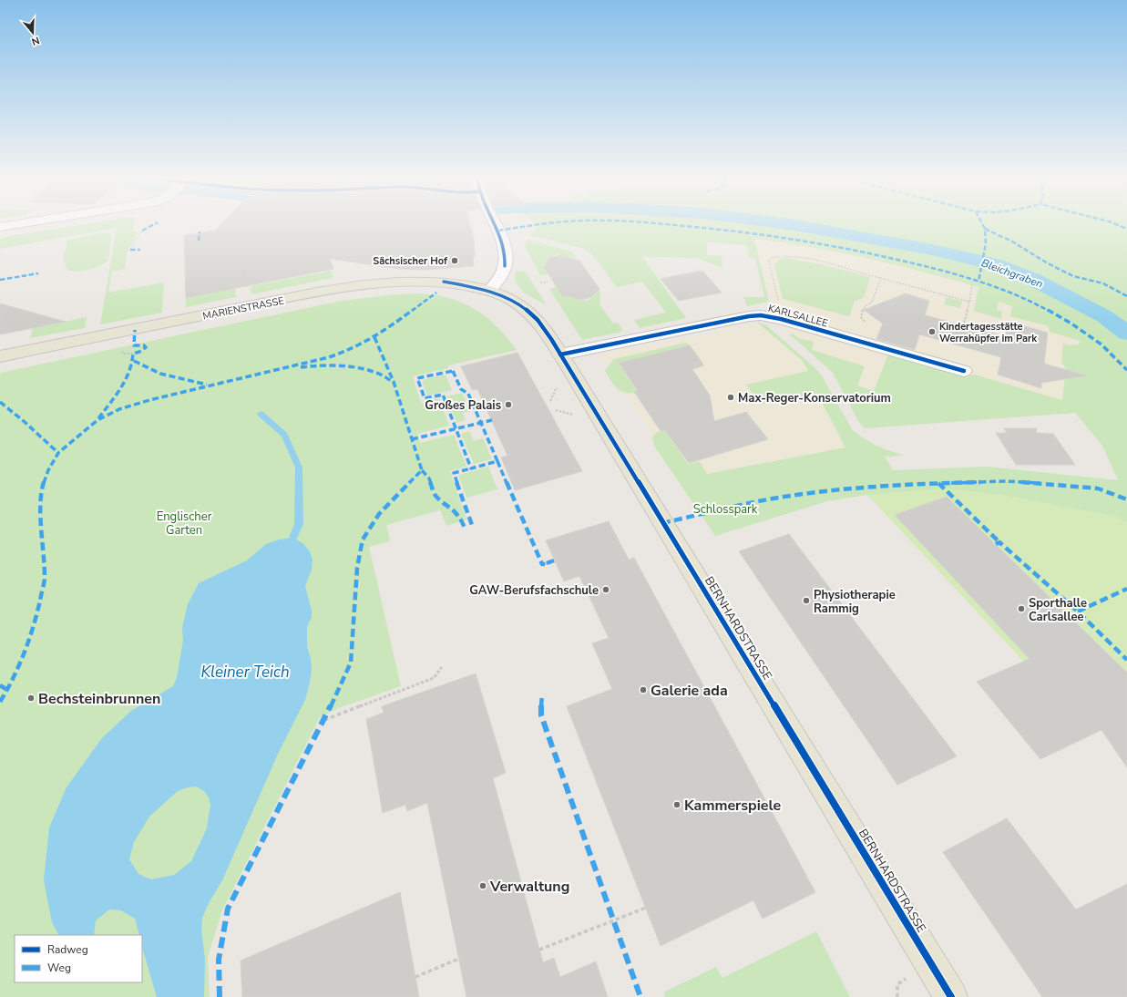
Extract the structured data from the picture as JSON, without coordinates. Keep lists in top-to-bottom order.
{
  "streets": {
    "main road": ["MARIENSTRASSE", "BERNHARDSTRASSE"],
    "street": ["KARLSALLEE"]
  },
  "crossings": [
    ["MARIENSTRASSE", "BERNHARDSTRASSE"],
    ["KARLSALLEE", "BERNHARDSTRASSE"]
  ],
  "water": ["Bleichgraben", "Kleiner Teich"],
  "parks": ["Schlosspark", "Englischer Garten"],
  "places": [
    "Sächsischer Hof",
    "Kindertagesstätte Werrahüpfer im Park",
    "Max-Reger-Konservatorium",
    "Großes Palais",
    "GAW-Berufsfachschule",
    "Physiotherapie Rammig",
    "Sporthalle Carlsallee",
    "Galerie ada",
    "Bechsteinbrunnen",
    "Kammerspiele",
    "Verwaltung"
  ],
  "legend": ["Radweg", "Weg"],
  "north": "bottom"
}
